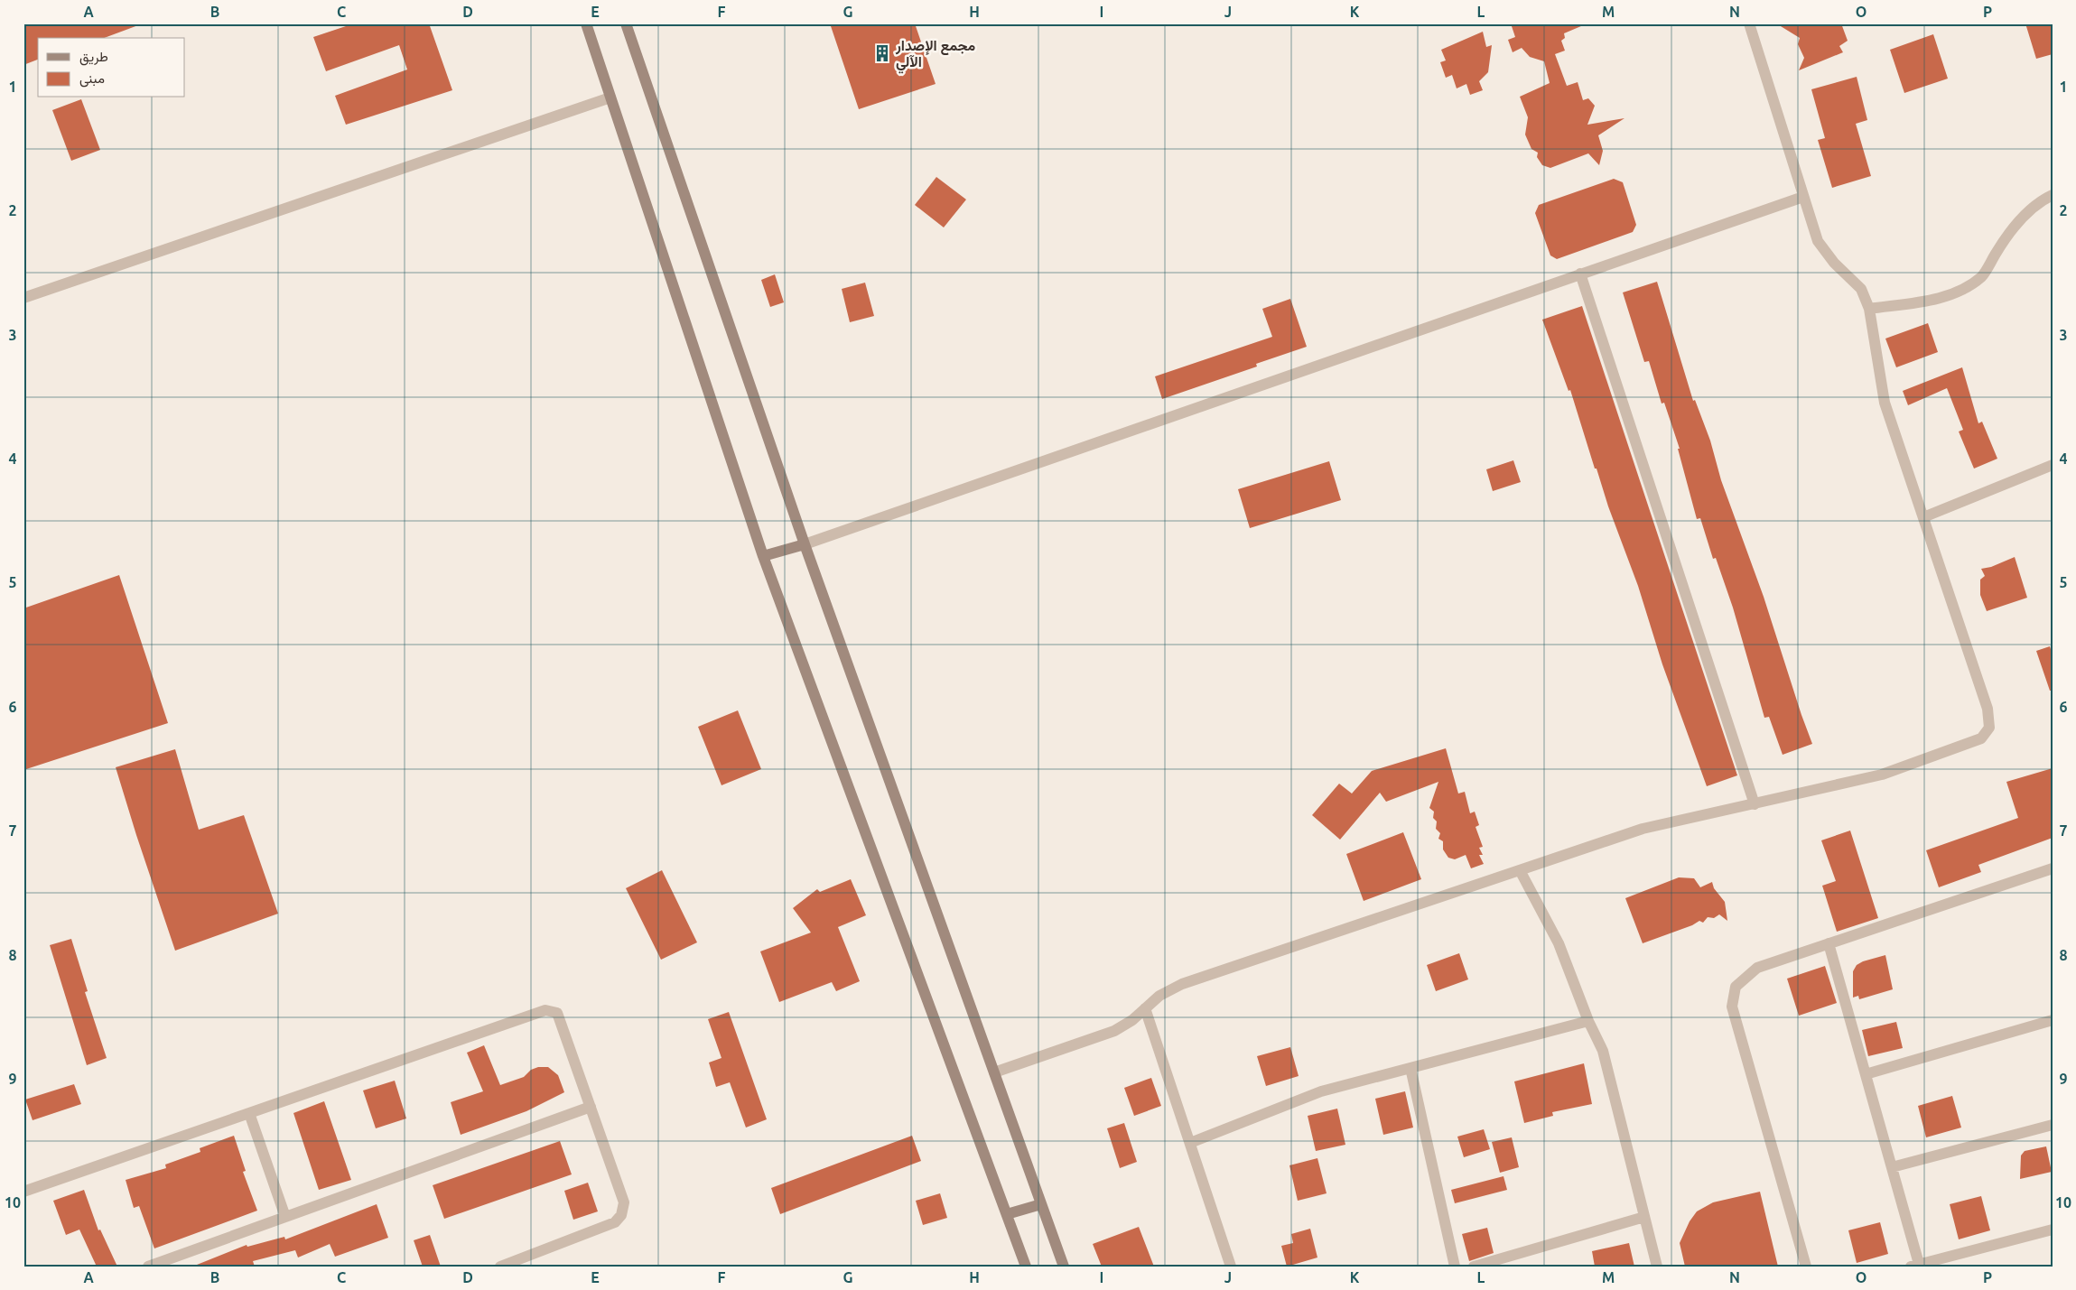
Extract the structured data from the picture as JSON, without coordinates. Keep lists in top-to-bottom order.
{
  "places": {
    "building": ["مجمع الإصدار الآلي"]
  },
  "legend": ["طريق", "مبنى"],
  "grid": {
    "columns": [
      "A",
      "B",
      "C",
      "D",
      "E",
      "F",
      "G",
      "H",
      "I",
      "J",
      "K",
      "L",
      "M",
      "N",
      "O",
      "P"
    ],
    "rows": [
      "1",
      "2",
      "3",
      "4",
      "5",
      "6",
      "7",
      "8",
      "9",
      "10"
    ]
  }
}
